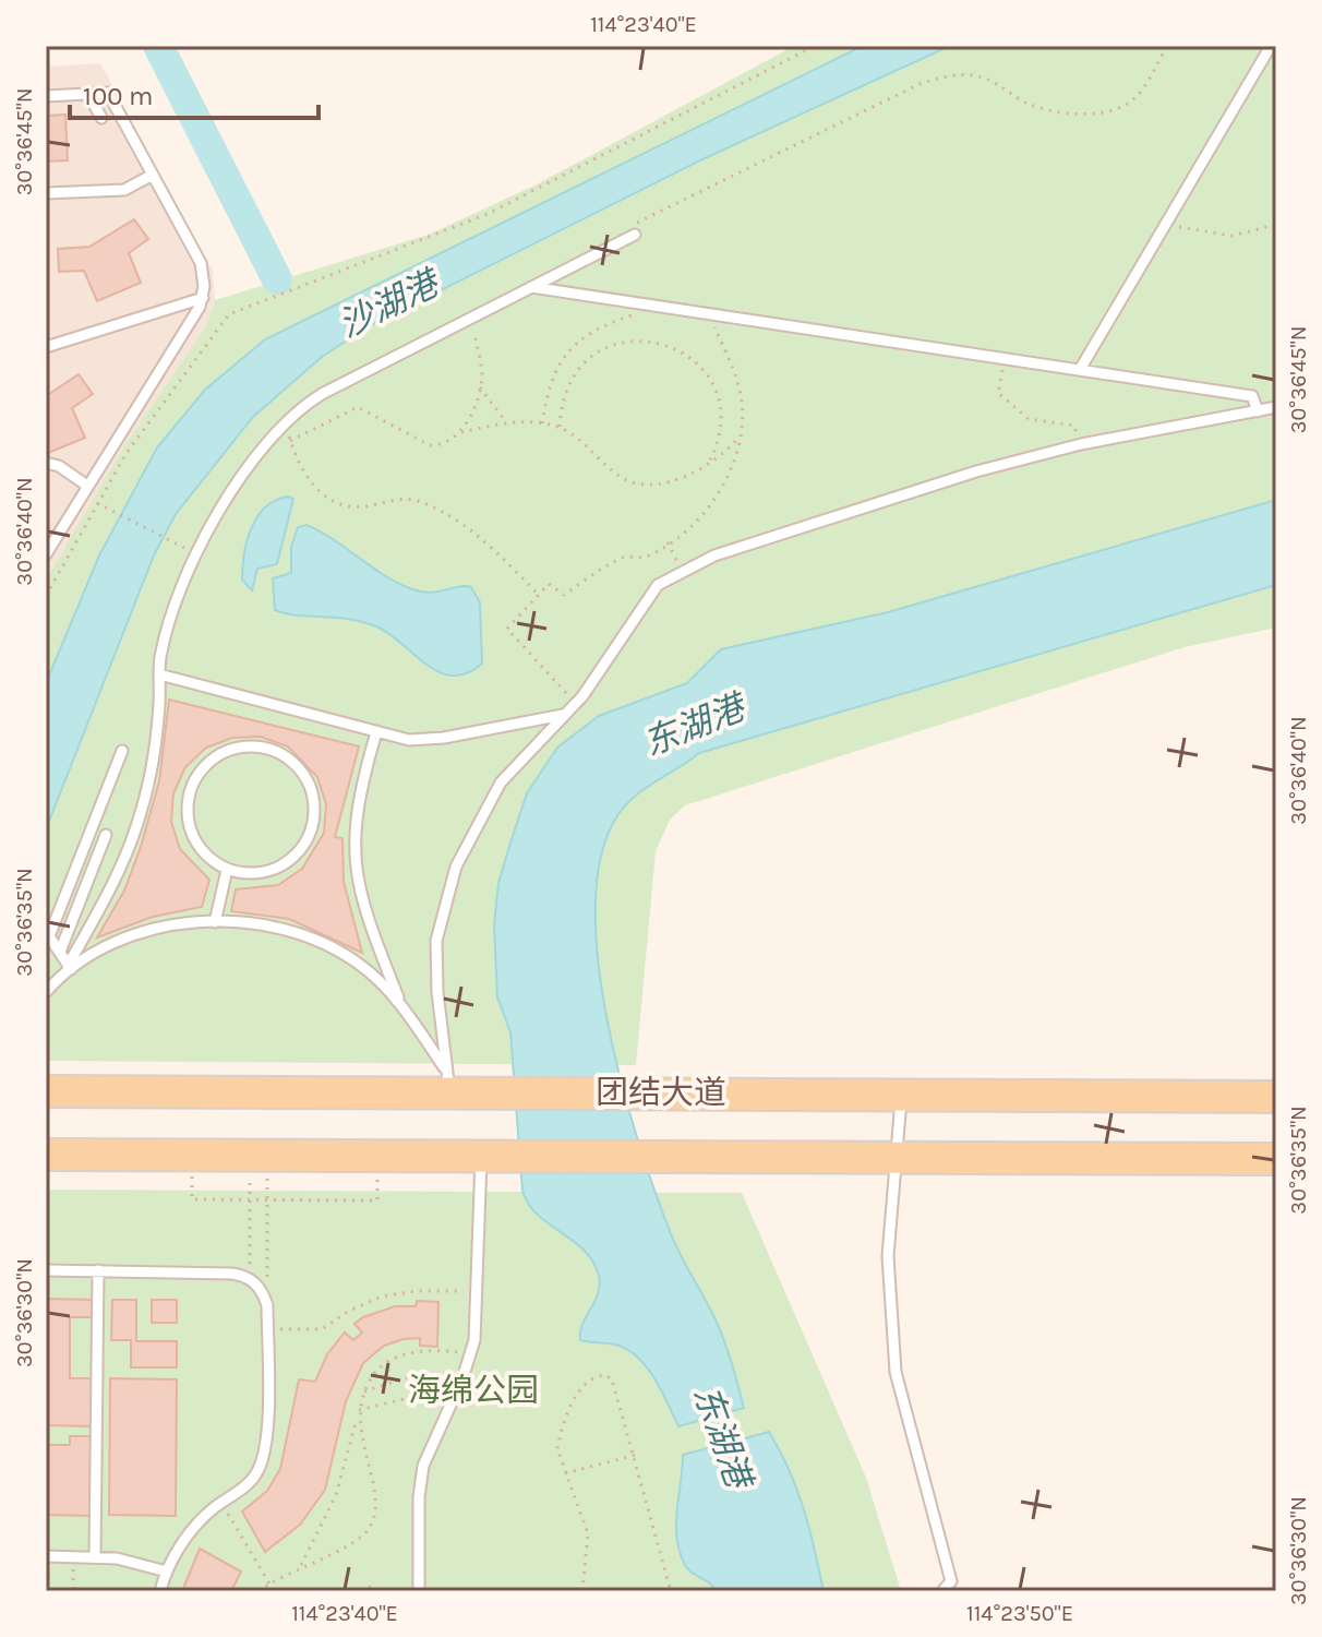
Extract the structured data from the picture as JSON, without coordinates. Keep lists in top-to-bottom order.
{
  "streets": {
    "main road": ["团结大道"]
  },
  "water": ["沙湖港", "东湖港"],
  "parks": ["海绵公园"],
  "scale_bar": "100 m",
  "coordinates": [
    "114°23'40\"E",
    "30°36'45\"N",
    "30°36'40\"N",
    "30°36'35\"N",
    "30°36'30\"N",
    "114°23'50\"E"
  ]
}
